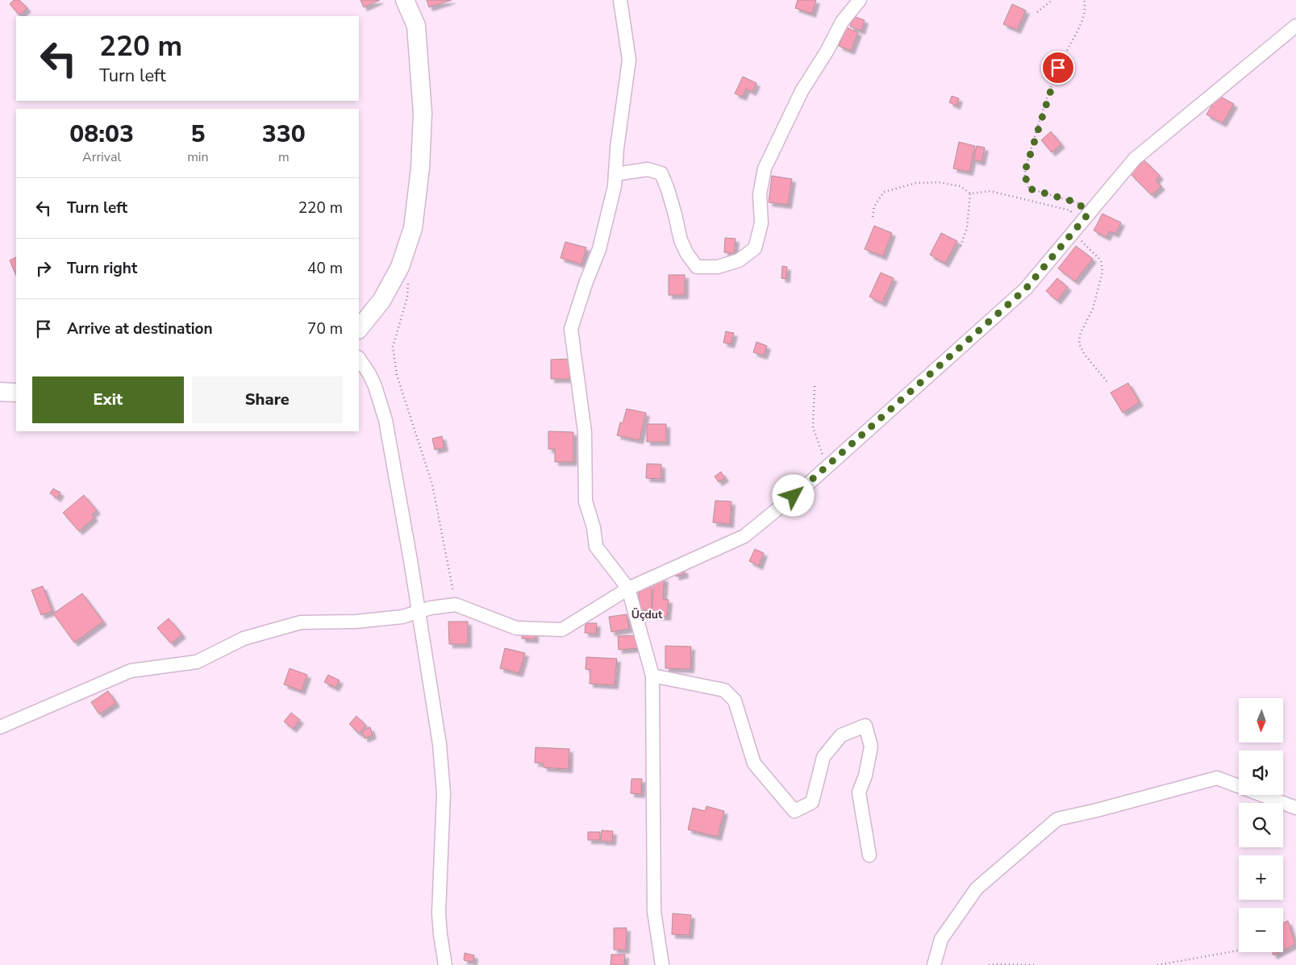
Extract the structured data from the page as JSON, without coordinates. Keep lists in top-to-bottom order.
{
  "districts": ["Üçdut"],
  "north": "bottom",
  "page": {
    "turn": ["220 m", "Turn left"],
    "eta": [
      "08:03",
      "Arrival",
      "5",
      "min",
      "330",
      "m"
    ],
    "list": [
      {
        "name": "Turn left",
        "value": "220 m"
      },
      {
        "name": "Turn right",
        "value": "40 m"
      },
      {
        "name": "Arrive at destination",
        "value": "70 m"
      }
    ],
    "buttons": ["Exit", "Share"],
    "map_buttons": ["+", "−"]
  }
}
